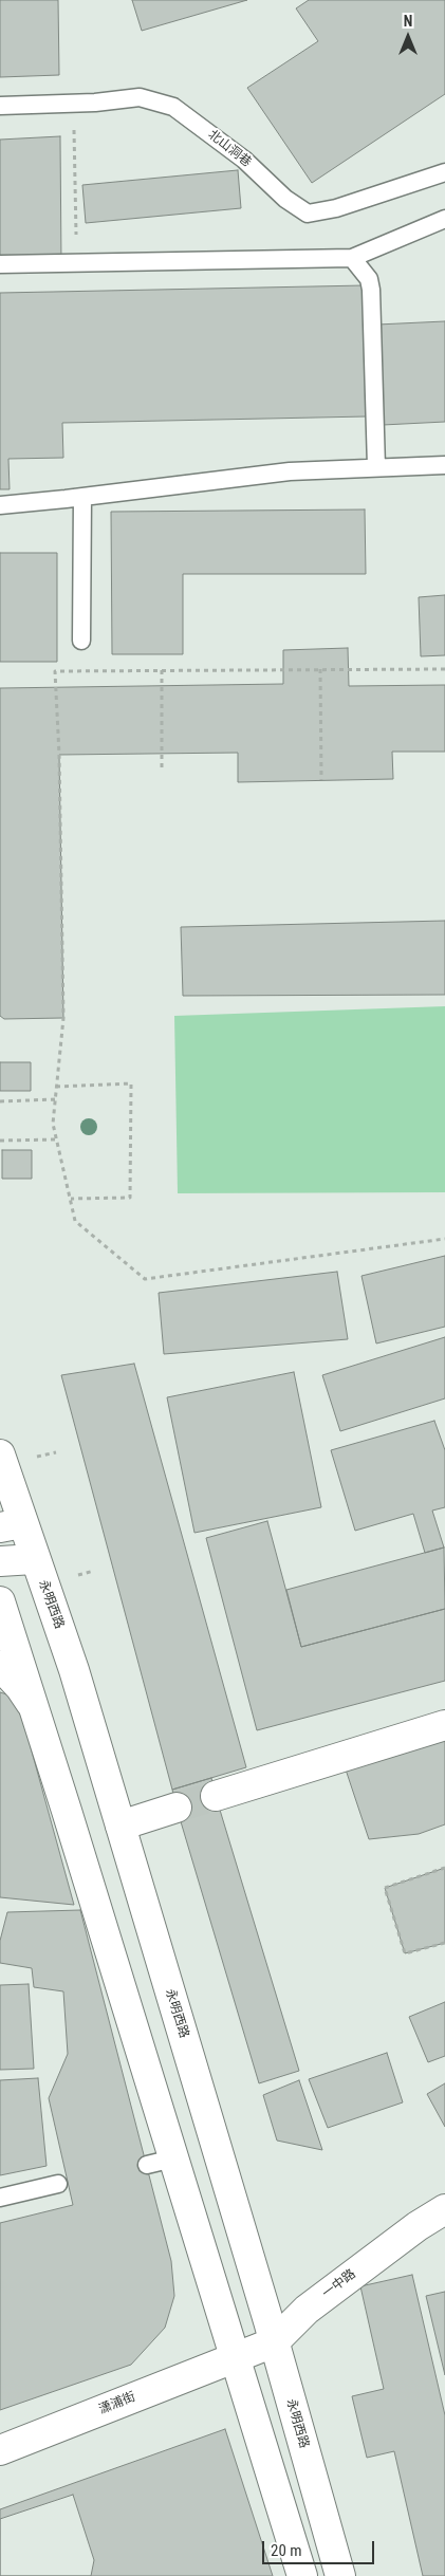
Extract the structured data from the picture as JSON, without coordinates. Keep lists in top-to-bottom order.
{
  "streets": {
    "main road": ["永明西路", "一中路", "潇浦街"],
    "lane": ["北山洞巷"]
  },
  "crossings": [
    ["永明西路", "一中路"],
    ["一中路", "潇浦街"]
  ],
  "scale_bar": "20 m",
  "north": "top"
}
